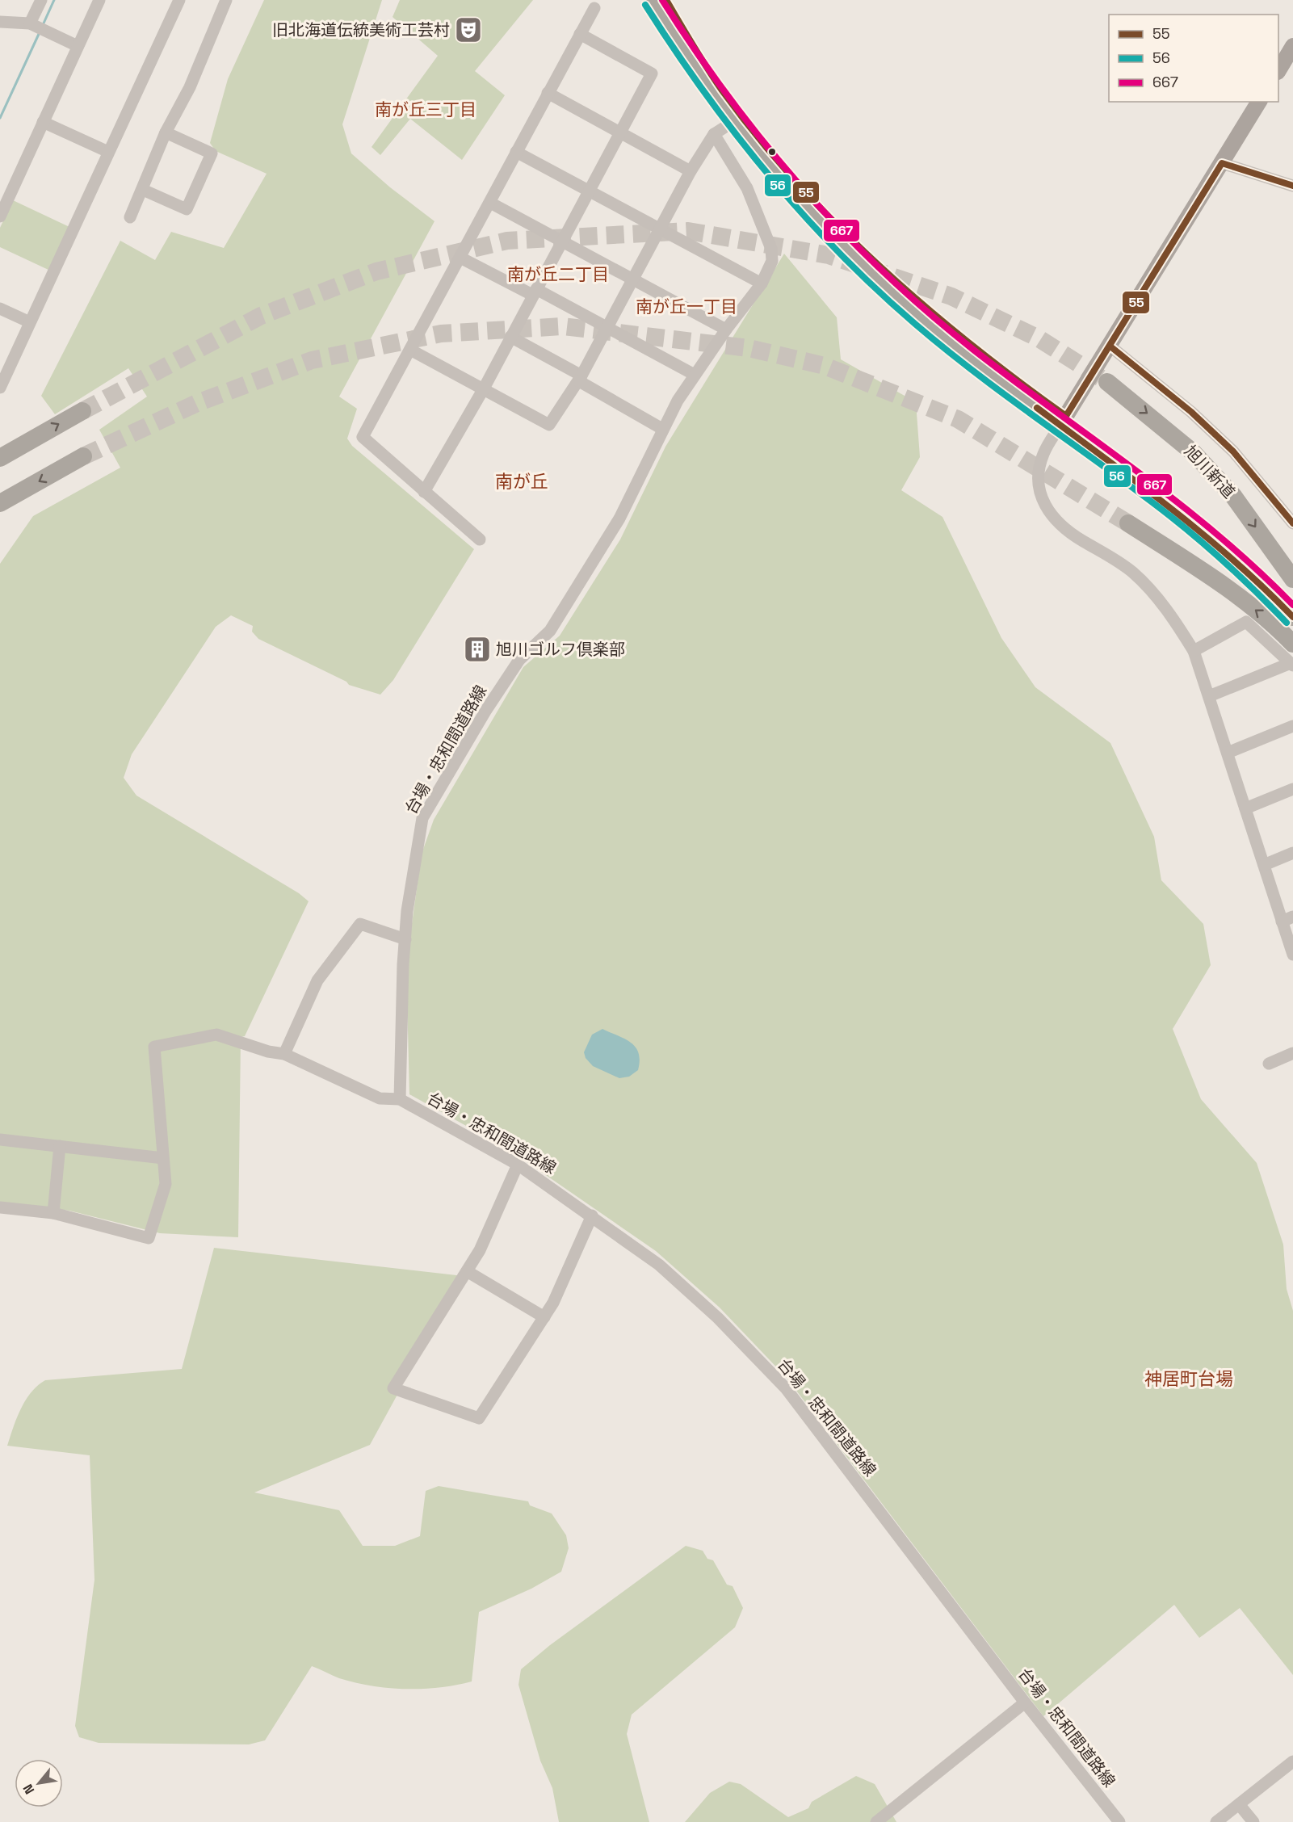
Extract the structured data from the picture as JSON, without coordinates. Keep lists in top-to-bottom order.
{
  "streets": {
    "highway": ["旭川新道"],
    "street": ["台場・忠和間道路線"]
  },
  "districts": [
    "南が丘三丁目",
    "南が丘二丁目",
    "南が丘一丁目",
    "南が丘",
    "神居町台場"
  ],
  "places": {
    "theatre": ["旧北海道伝統美術工芸村"],
    "building": ["旭川ゴルフ倶楽部"]
  },
  "lines": ["transit line 55", "transit line 667", "transit line 56"],
  "legend": ["55", "56", "667"],
  "north": "bottom left"
}
